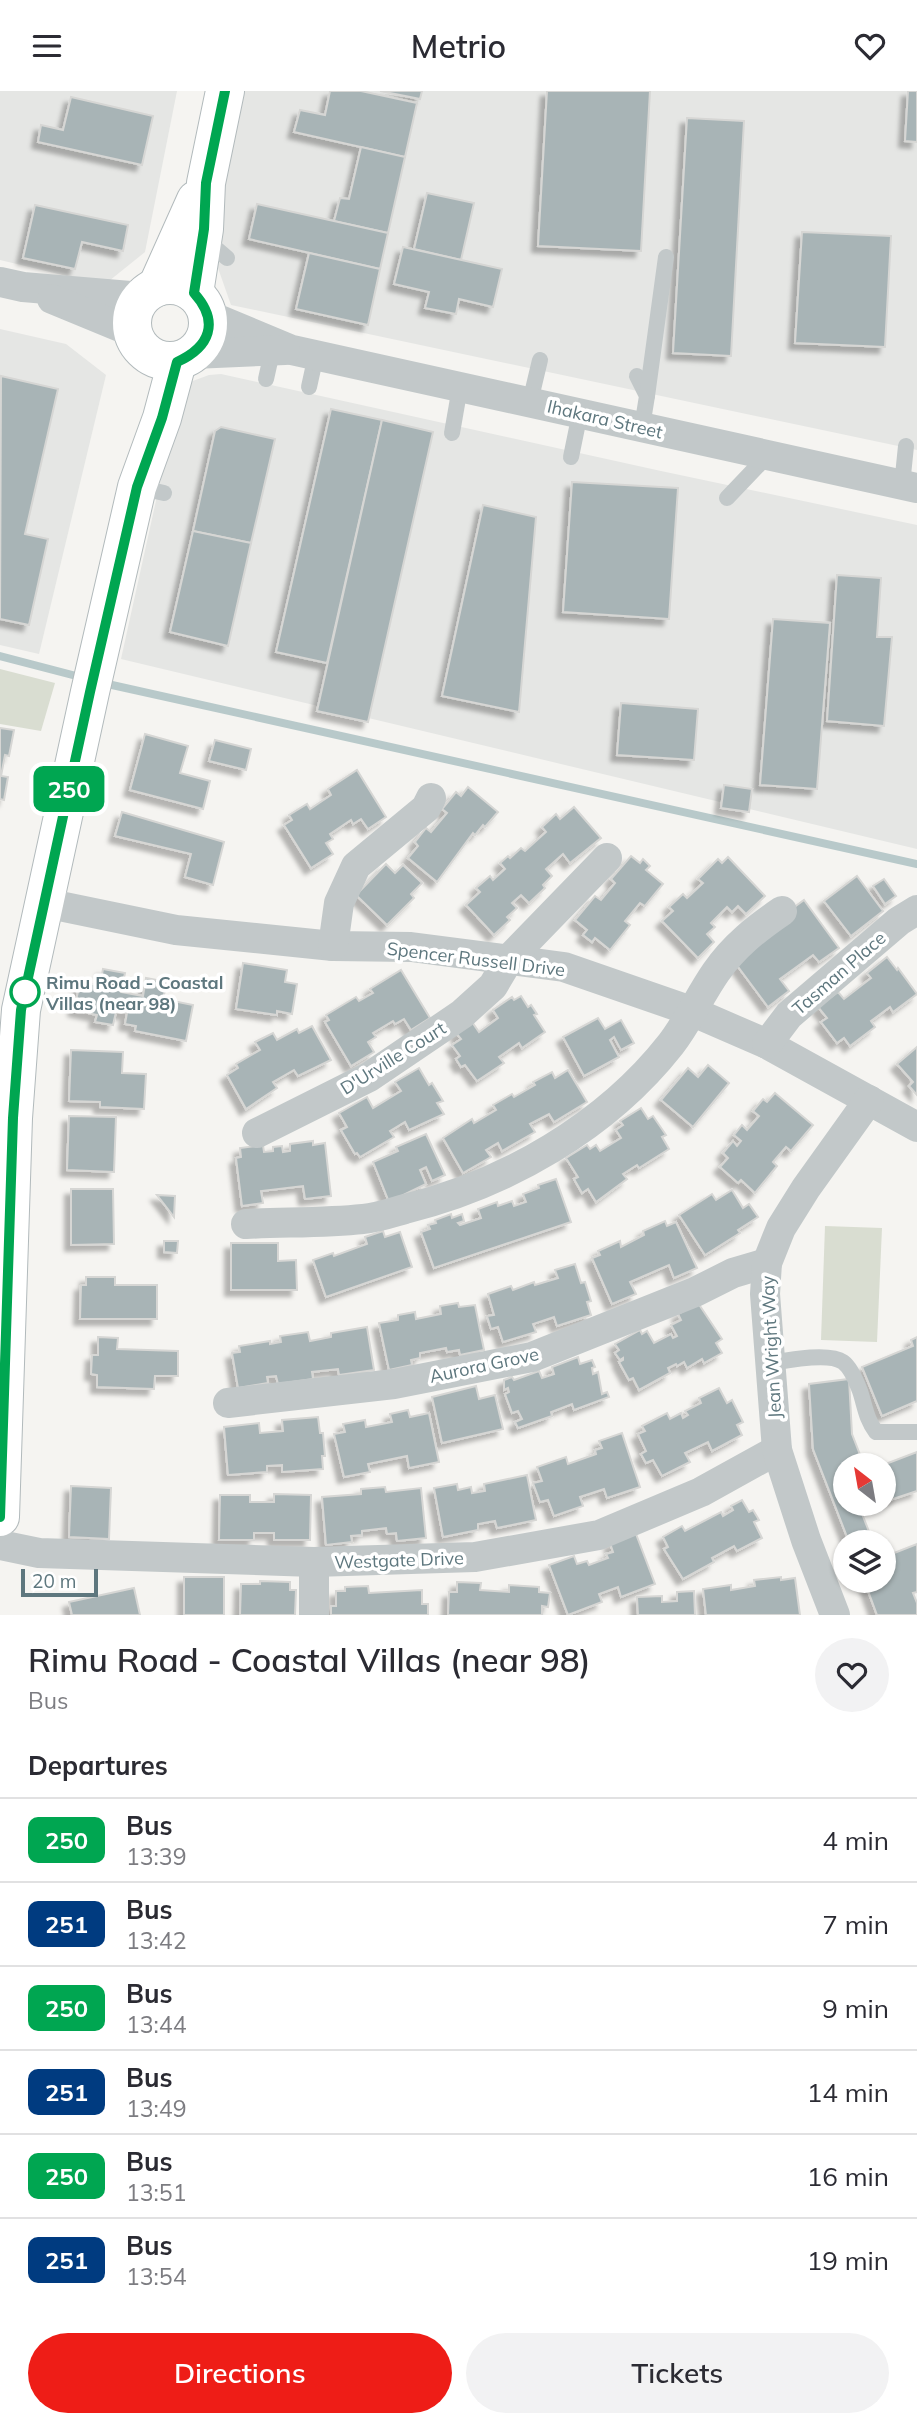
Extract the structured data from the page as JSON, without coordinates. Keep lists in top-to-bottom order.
{
  "streets": {
    "street": [
      "Ihakara Street",
      "Spencer Russell Drive",
      "Tasman Place",
      "D'Urville Court",
      "Jean Wright Way",
      "Aurora Grove",
      "Westgate Drive"
    ]
  },
  "crossings": [
    ["Spencer Russell Drive", "Tasman Place"],
    ["Spencer Russell Drive", "D'Urville Court"],
    ["Spencer Russell Drive", "Jean Wright Way"],
    ["Jean Wright Way", "Aurora Grove"],
    ["Jean Wright Way", "Westgate Drive"]
  ],
  "places": ["Rimu Road - Coastal Villas (near 98)"],
  "lines": ["bus line 250"],
  "scale_bar": "20 m",
  "north": "top left",
  "page": {
    "header": "Metrio",
    "on_map": "250",
    "scale": "20 m",
    "heading": [
      ["Rimu Road - Coastal Villas (near 98)", "Bus"],
      "Departures"
    ],
    "list": [
      {
        "mark": "250",
        "name": "Bus",
        "note": "13:39",
        "value": "4 min"
      },
      {
        "mark": "251",
        "name": "Bus",
        "note": "13:42",
        "value": "7 min"
      },
      {
        "mark": "250",
        "name": "Bus",
        "note": "13:44",
        "value": "9 min"
      },
      {
        "mark": "251",
        "name": "Bus",
        "note": "13:49",
        "value": "14 min"
      },
      {
        "mark": "250",
        "name": "Bus",
        "note": "13:51",
        "value": "16 min"
      },
      {
        "mark": "251",
        "name": "Bus",
        "note": "13:54",
        "value": "19 min"
      }
    ],
    "buttons": ["Directions", "Tickets"]
  }
}
